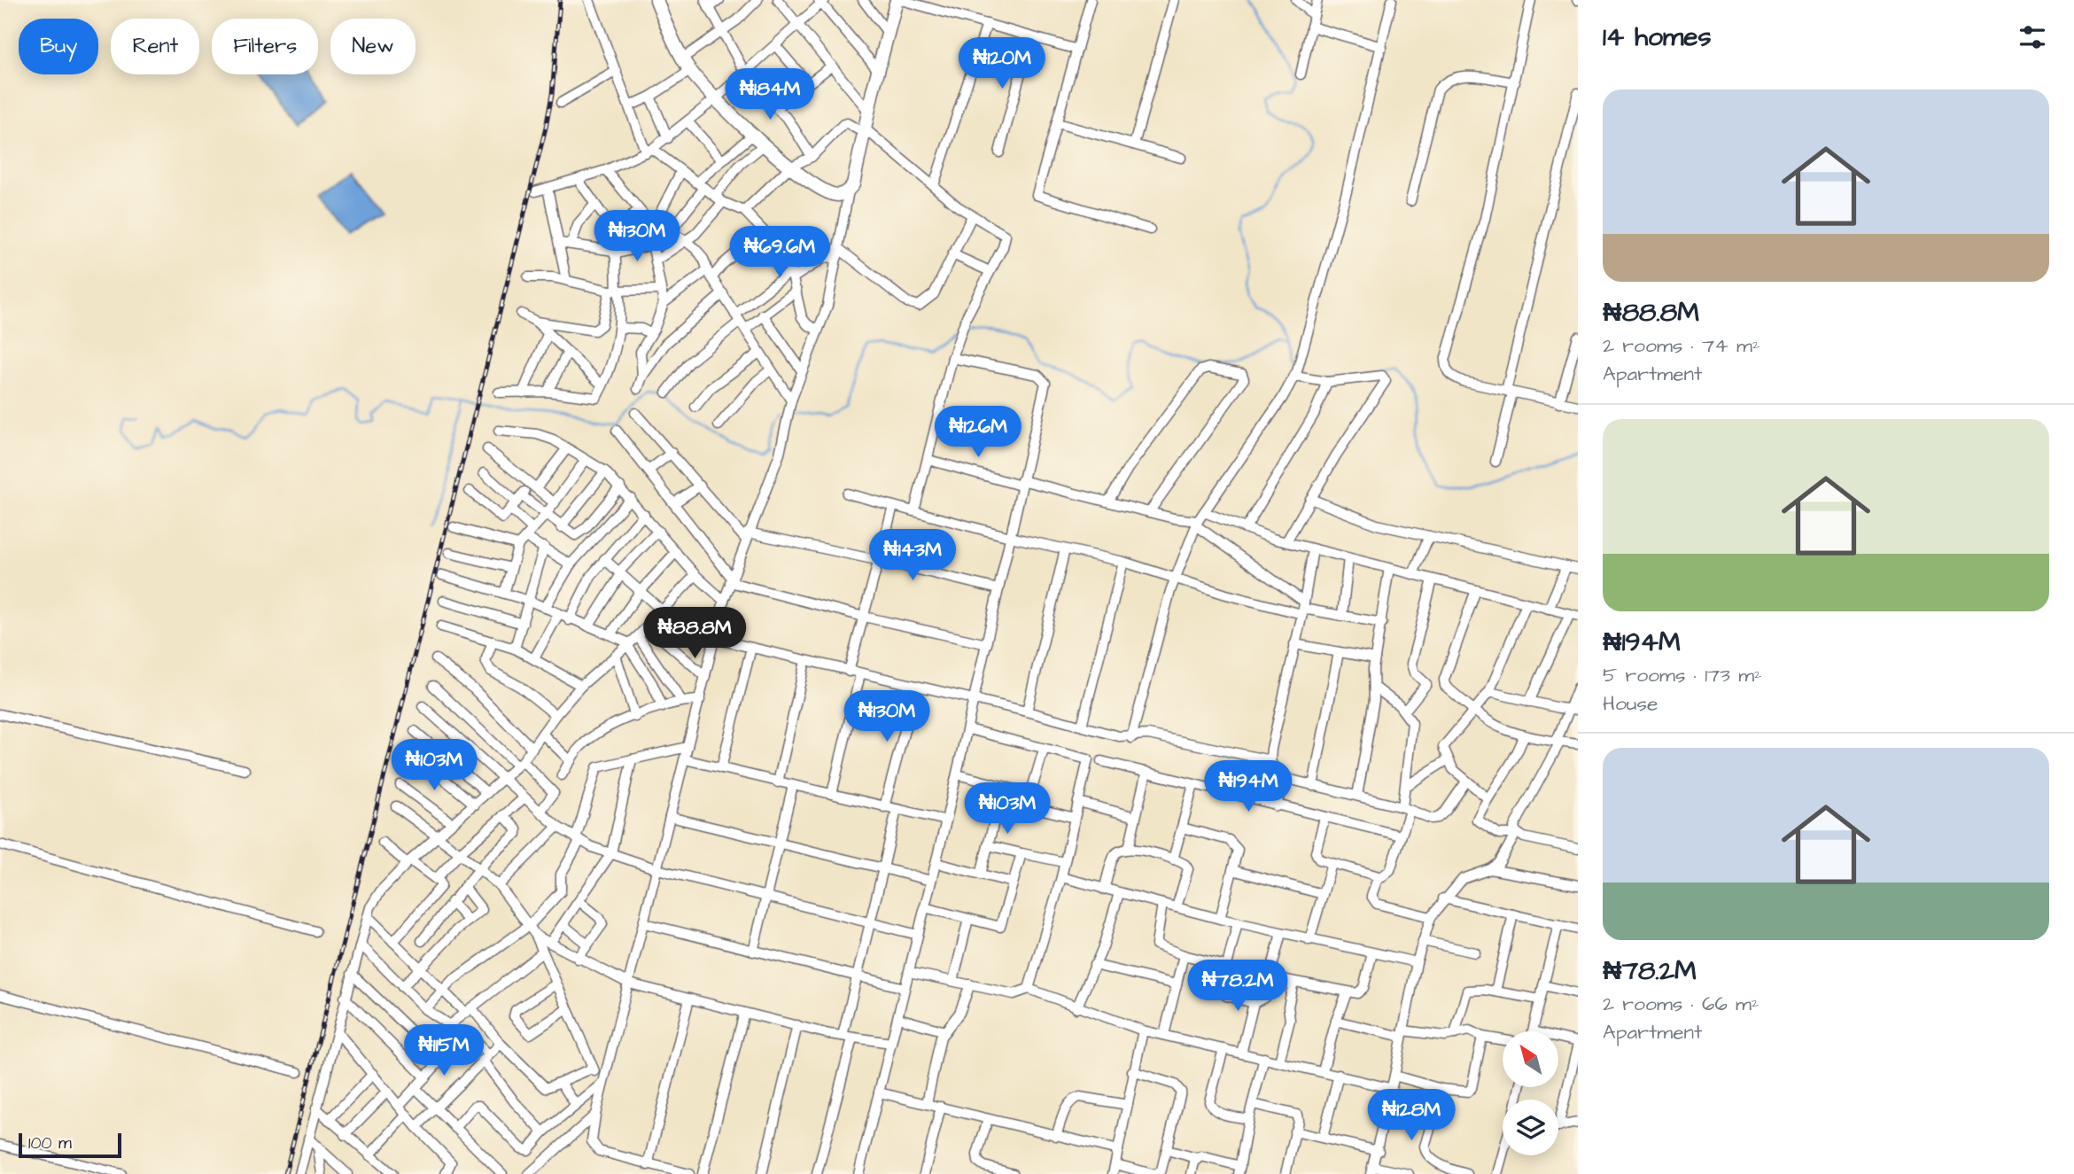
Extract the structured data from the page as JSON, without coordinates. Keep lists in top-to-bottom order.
{
  "scale_bar": "100 m",
  "north": "top left",
  "page": {
    "heading": "14 homes",
    "chip": [
      "Buy",
      "Rent",
      "Filters",
      "New"
    ],
    "price": [
      "₦120M",
      "₦184M",
      "₦130M",
      "₦69.6M",
      "₦126M",
      "₦143M",
      "₦88.8M",
      "₦130M",
      "₦103M",
      "₦194M",
      "₦103M",
      "₦78.2M",
      "₦115M",
      "₦128M"
    ],
    "list": [
      {
        "name": "₦88.8M",
        "note": "2 rooms · 74 m² · Apartment"
      },
      {
        "name": "₦194M",
        "note": "5 rooms · 173 m² · House"
      },
      {
        "name": "₦78.2M",
        "note": "2 rooms · 66 m² · Apartment"
      }
    ],
    "scale": "100 m"
  }
}
